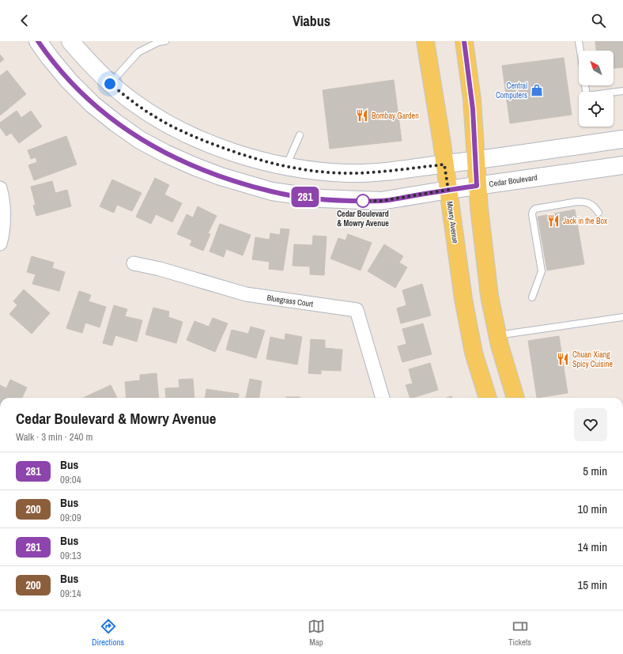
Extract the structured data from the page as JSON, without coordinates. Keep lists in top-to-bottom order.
{
  "streets": {
    "main road": ["Cedar Boulevard", "Mowry Avenue"],
    "street": ["Bluegrass Court"]
  },
  "crossings": [
    ["Cedar Boulevard", "Mowry Avenue"]
  ],
  "places": {
    "shop": ["Central Computers"],
    "restaurant": ["Bombay Garden", "Jack in the Box", "Chuan Xiang Spicy Cuisine"],
    "other": ["Cedar Boulevard & Mowry Avenue"]
  },
  "lines": ["bus line 281"],
  "north": "top left",
  "page": {
    "header": "Viabus",
    "on_map": "281",
    "heading": ["Cedar Boulevard & Mowry Avenue", "Walk · 3 min · 240 m"],
    "list": [
      {
        "mark": "281",
        "name": "Bus",
        "note": "09:04",
        "value": "5 min"
      },
      {
        "mark": "200",
        "name": "Bus",
        "note": "09:09",
        "value": "10 min"
      },
      {
        "mark": "281",
        "name": "Bus",
        "note": "09:13",
        "value": "14 min"
      },
      {
        "mark": "200",
        "name": "Bus",
        "note": "09:14",
        "value": "15 min"
      }
    ],
    "tabs": ["Directions", "Map", "Tickets"]
  }
}
